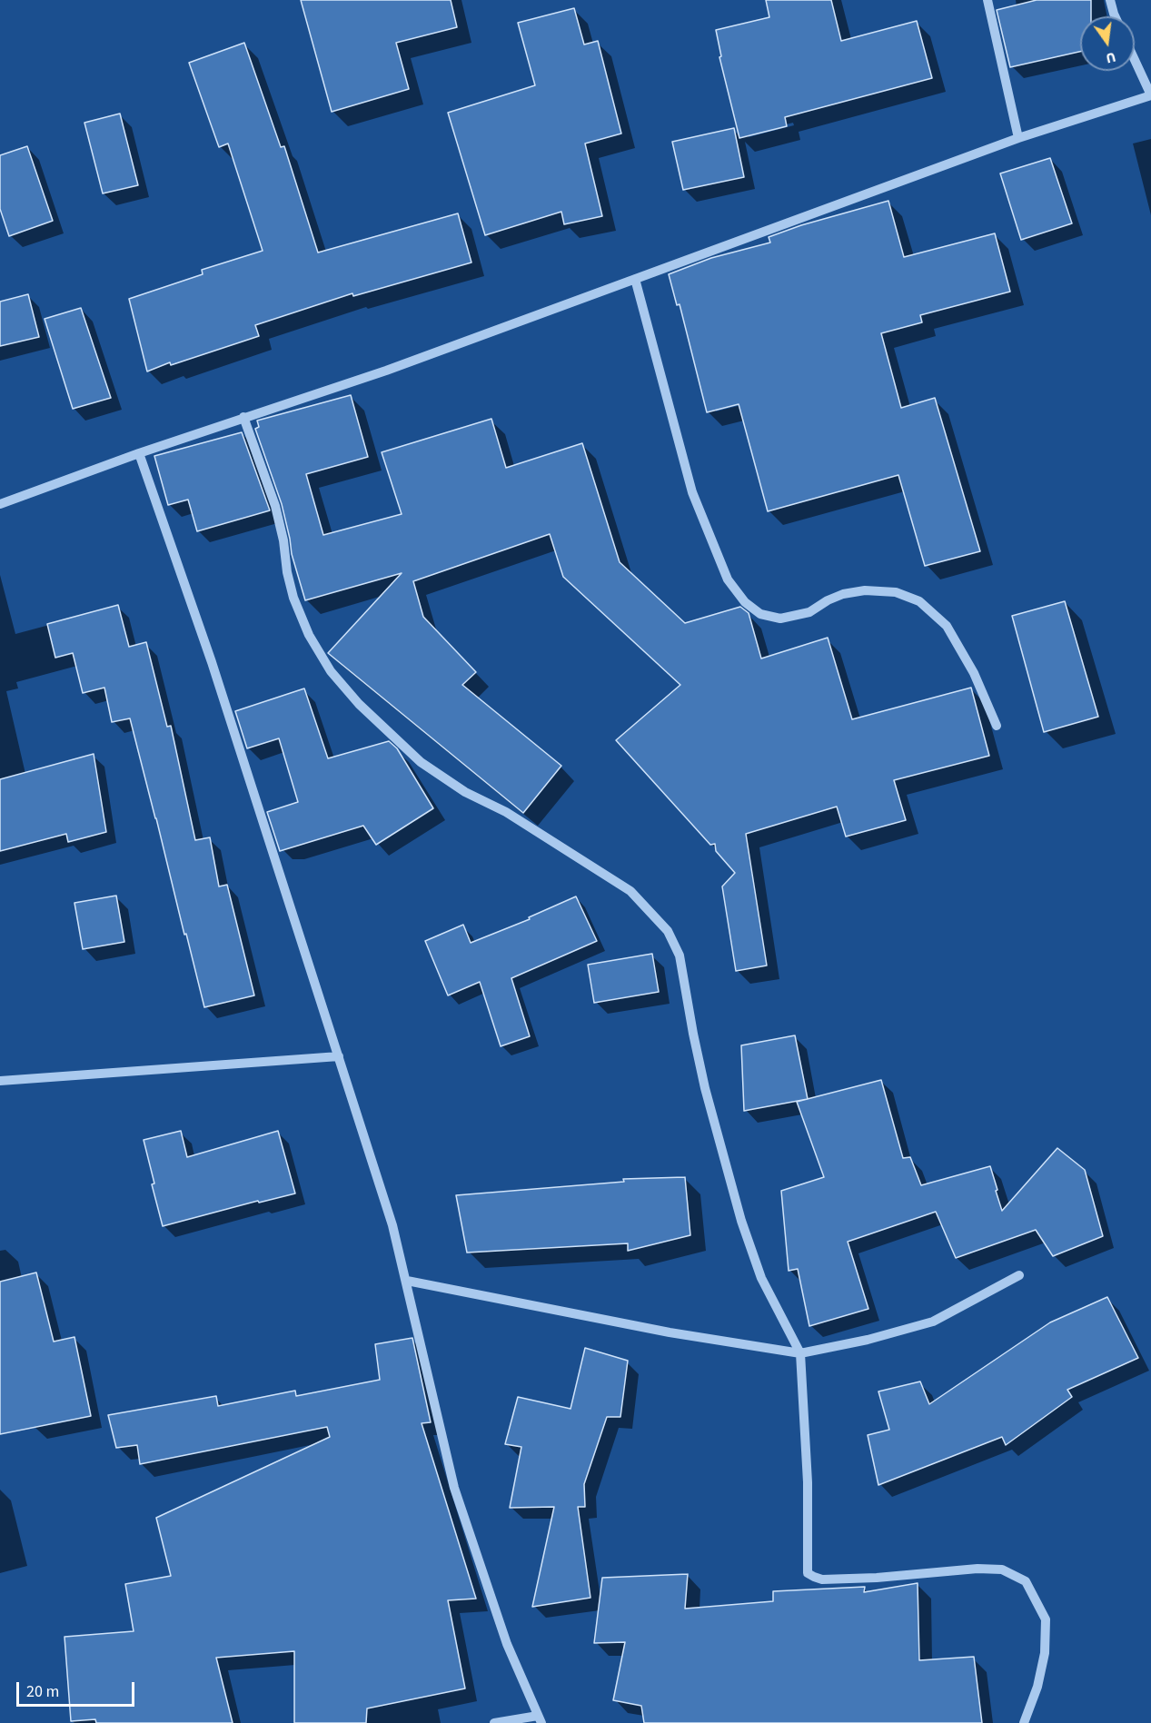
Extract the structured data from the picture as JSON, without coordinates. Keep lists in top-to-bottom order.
{
  "scale_bar": "20 m",
  "north": "bottom"
}
